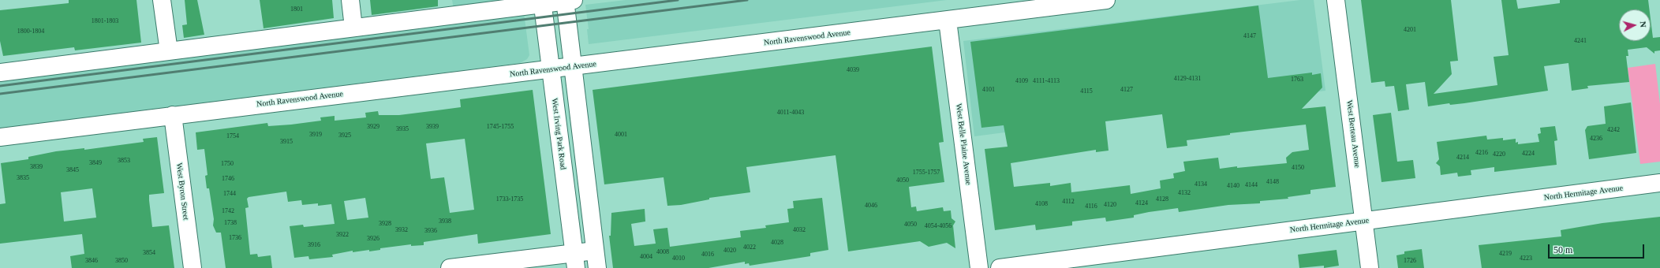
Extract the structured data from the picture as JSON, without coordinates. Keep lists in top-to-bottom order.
{
  "streets": {
    "street": [
      "North Ravenswood Avenue",
      "West Irving Park Road",
      "West Berteau Avenue",
      "West Belle Plaine Avenue",
      "West Byron Street",
      "North Hermitage Avenue"
    ]
  },
  "crossings": [
    ["North Ravenswood Avenue", "West Irving Park Road"],
    ["North Ravenswood Avenue", "West Belle Plaine Avenue"],
    ["North Ravenswood Avenue", "West Byron Street"],
    ["West Berteau Avenue", "North Hermitage Avenue"]
  ],
  "house_numbers": [
    "1801",
    "1801-1803",
    "4201",
    "1800-1804",
    "4147",
    "4241",
    "4039",
    "4129-4131",
    "1763",
    "4109",
    "4111-4113",
    "4101",
    "4127",
    "4115",
    "4011-4043",
    "3929",
    "3939",
    "1745-1755",
    "3935",
    "4242",
    "3919",
    "4001",
    "3925",
    "1754",
    "4236",
    "3915",
    "4216",
    "4224",
    "4220",
    "4214",
    "3853",
    "3849",
    "1750",
    "3839",
    "4150",
    "3845",
    "1755-1757",
    "3835",
    "1746",
    "4050",
    "4148",
    "4134",
    "4144",
    "4140",
    "4132",
    "1744",
    "1733-1735",
    "4128",
    "4112",
    "4124",
    "4108",
    "4120",
    "4046",
    "4116",
    "1742",
    "3938",
    "1738",
    "3928",
    "4050",
    "4054-4056",
    "3932",
    "4032",
    "3936",
    "3922",
    "1736",
    "3926",
    "4028",
    "3916",
    "4022",
    "4020",
    "4008",
    "3854",
    "4219",
    "4016",
    "4004",
    "4010",
    "4223",
    "3846",
    "3850",
    "1726"
  ],
  "scale_bar": "50 m",
  "north": "right"
}
